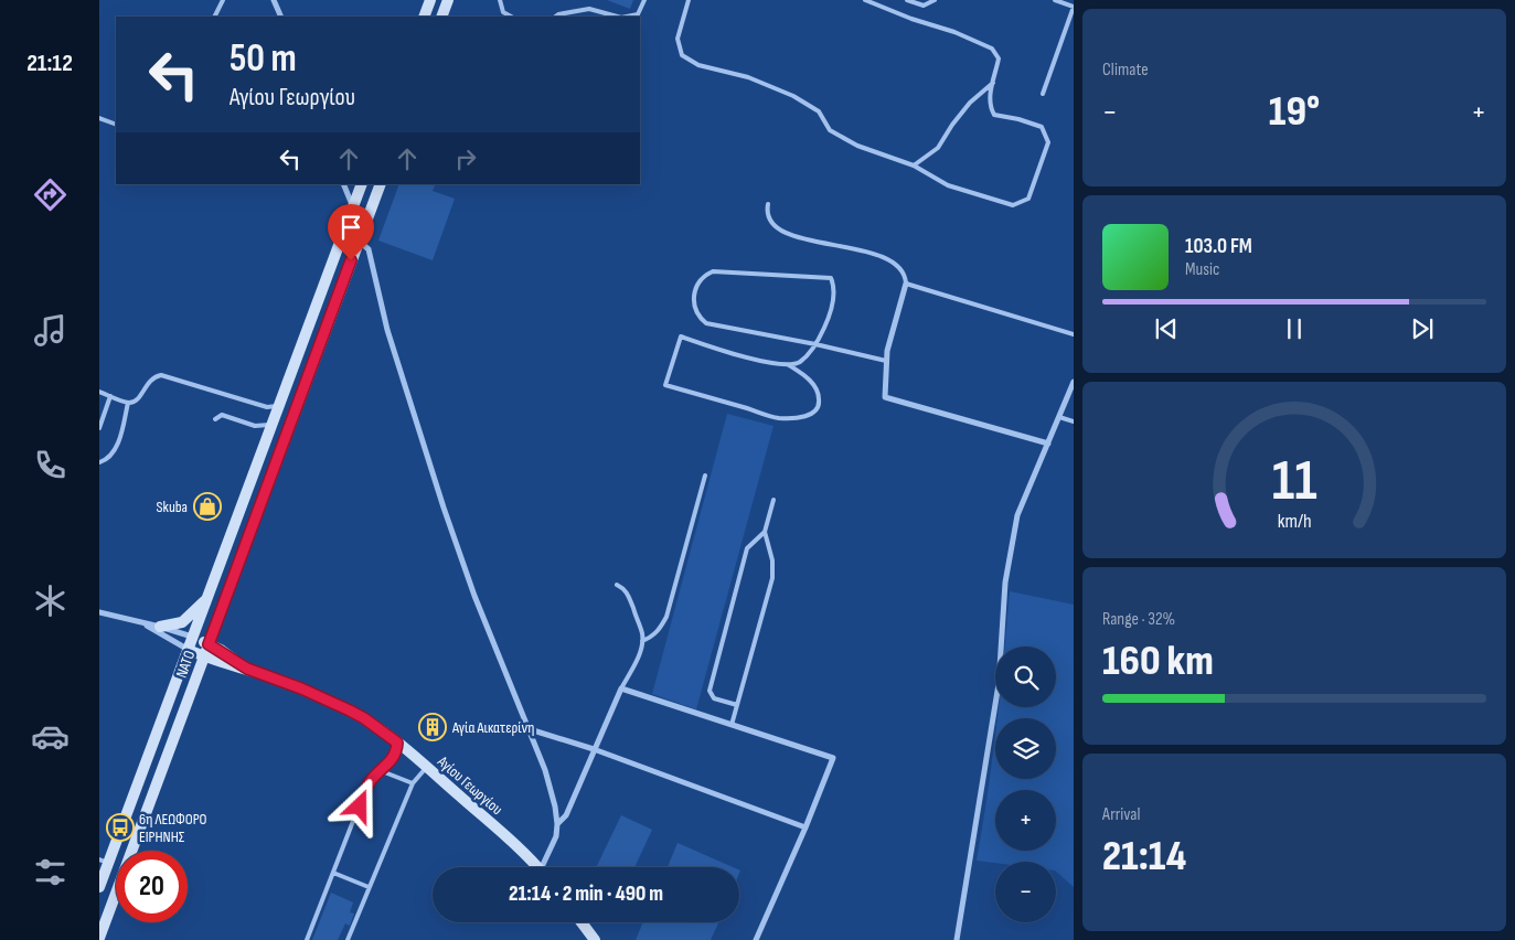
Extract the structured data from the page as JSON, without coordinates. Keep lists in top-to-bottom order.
{
  "streets": {
    "main road": ["ΝΑΤΟ", "Αγίου Γεωργίου"]
  },
  "crossings": [
    ["ΝΑΤΟ", "Αγίου Γεωργίου"]
  ],
  "places": {
    "shop": ["Skuba"],
    "building": ["Αγία Αικατερίνη"],
    "bus stop": ["6η ΛΕΩΦΟΡΟ ΕΙΡΗΝΗΣ"]
  },
  "page": {
    "tabs": "21:12",
    "tile": [
      "Climate",
      ["Range · 32%", "160 km"],
      ["Arrival", "21:14"]
    ],
    "turn": ["50 m", "Αγίου Γεωργίου"],
    "heat": ["−", "19°", "+"],
    "song": ["103.0 FM", "Music"],
    "map_buttons": ["+", "−"],
    "limit": "20",
    "trip": "21:14 · 2 min · 490 m",
    "gauge": ["11", "km/h"]
  }
}
